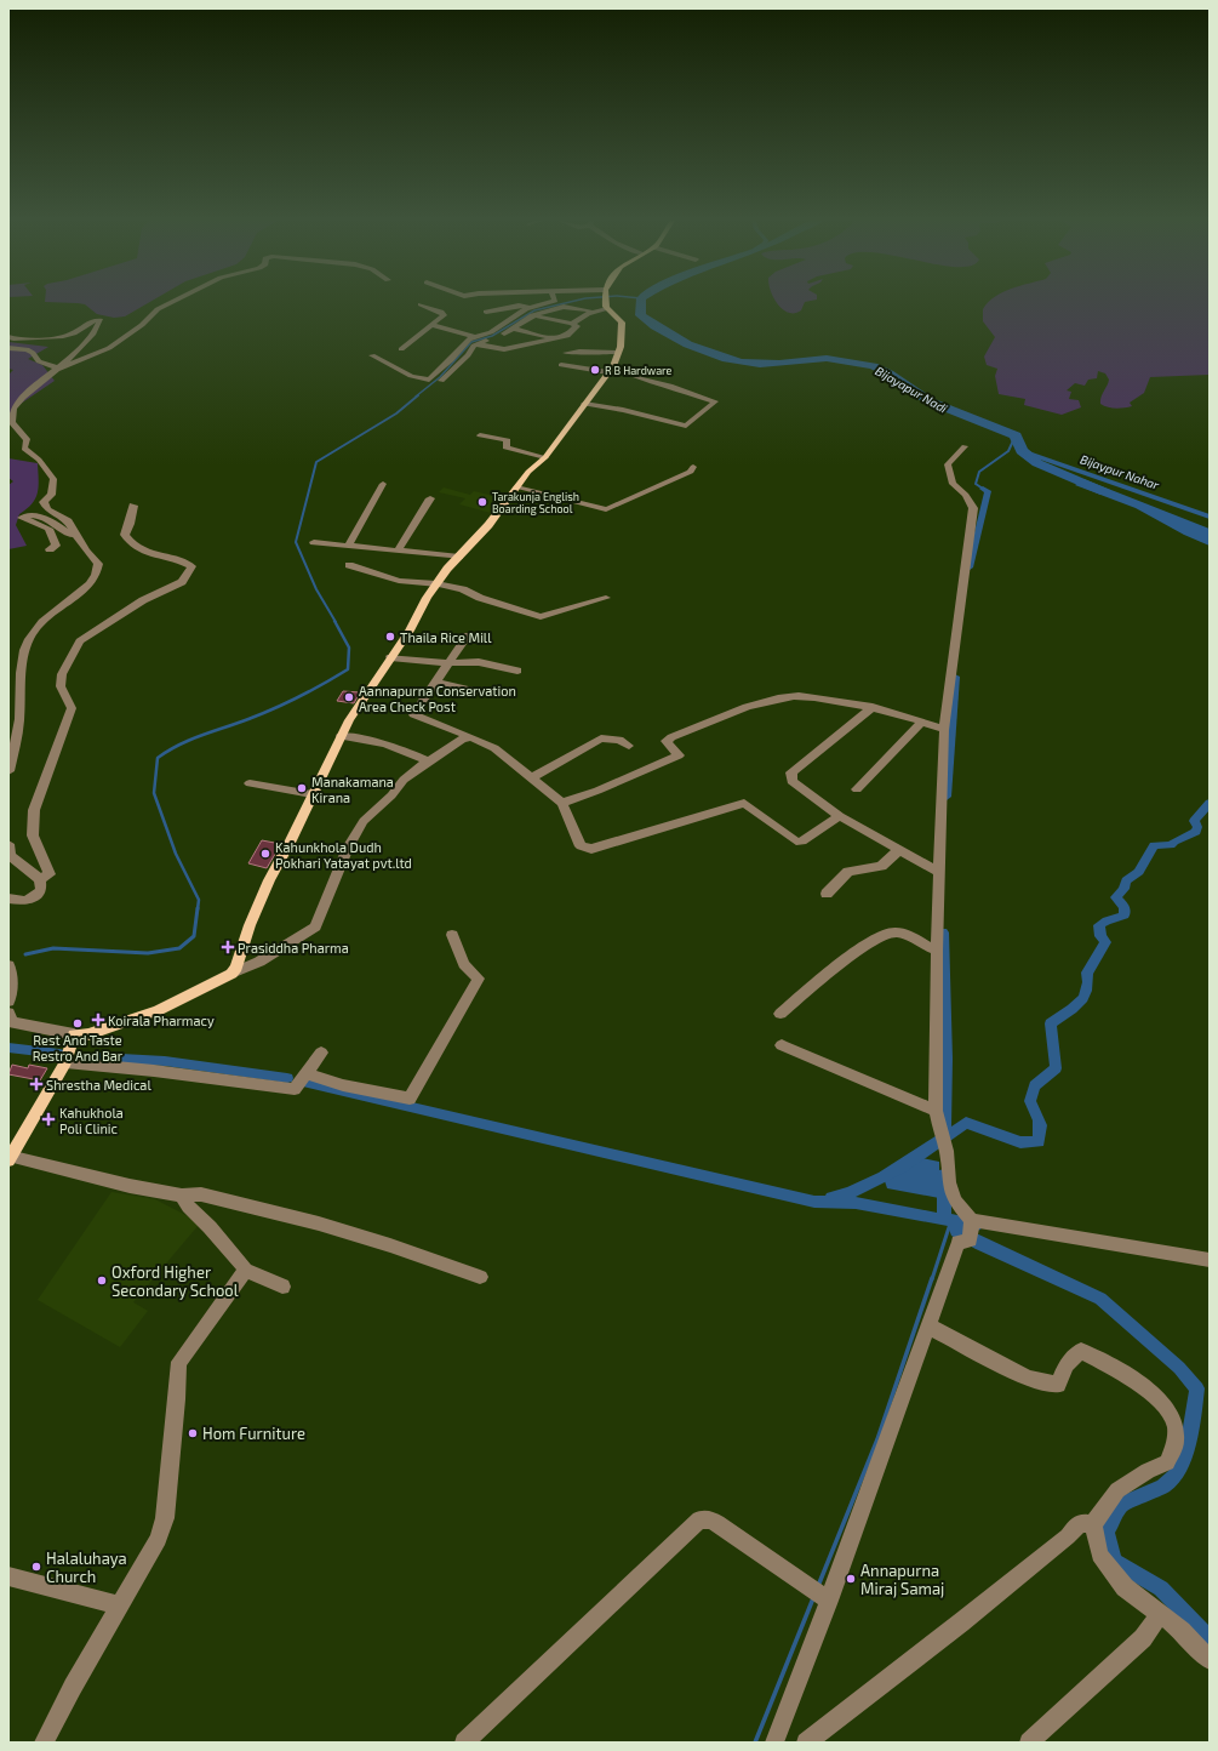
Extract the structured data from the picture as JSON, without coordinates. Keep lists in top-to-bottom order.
{
  "water": ["Bijayapur Nadi", "Bijaypur Nahar"],
  "places": {
    "other": [
      "R B Hardware",
      "Tarakunja English Boarding School",
      "Thaila Rice Mill",
      "Aannapurna Conservation Area Check Post",
      "Manakamana Kirana",
      "Kahunkhola Dudh Pokhari Yatayat pvt.ltd",
      "Rest And Taste Restro And Bar",
      "Oxford Higher Secondary School",
      "Hom Furniture",
      "Halaluhaya Church",
      "Annapurna Miraj Samaj"
    ],
    "health": [
      "Prasiddha Pharma",
      "Koirala Pharmacy",
      "Shrestha Medical",
      "Kahukhola Poli Clinic"
    ]
  }
}
